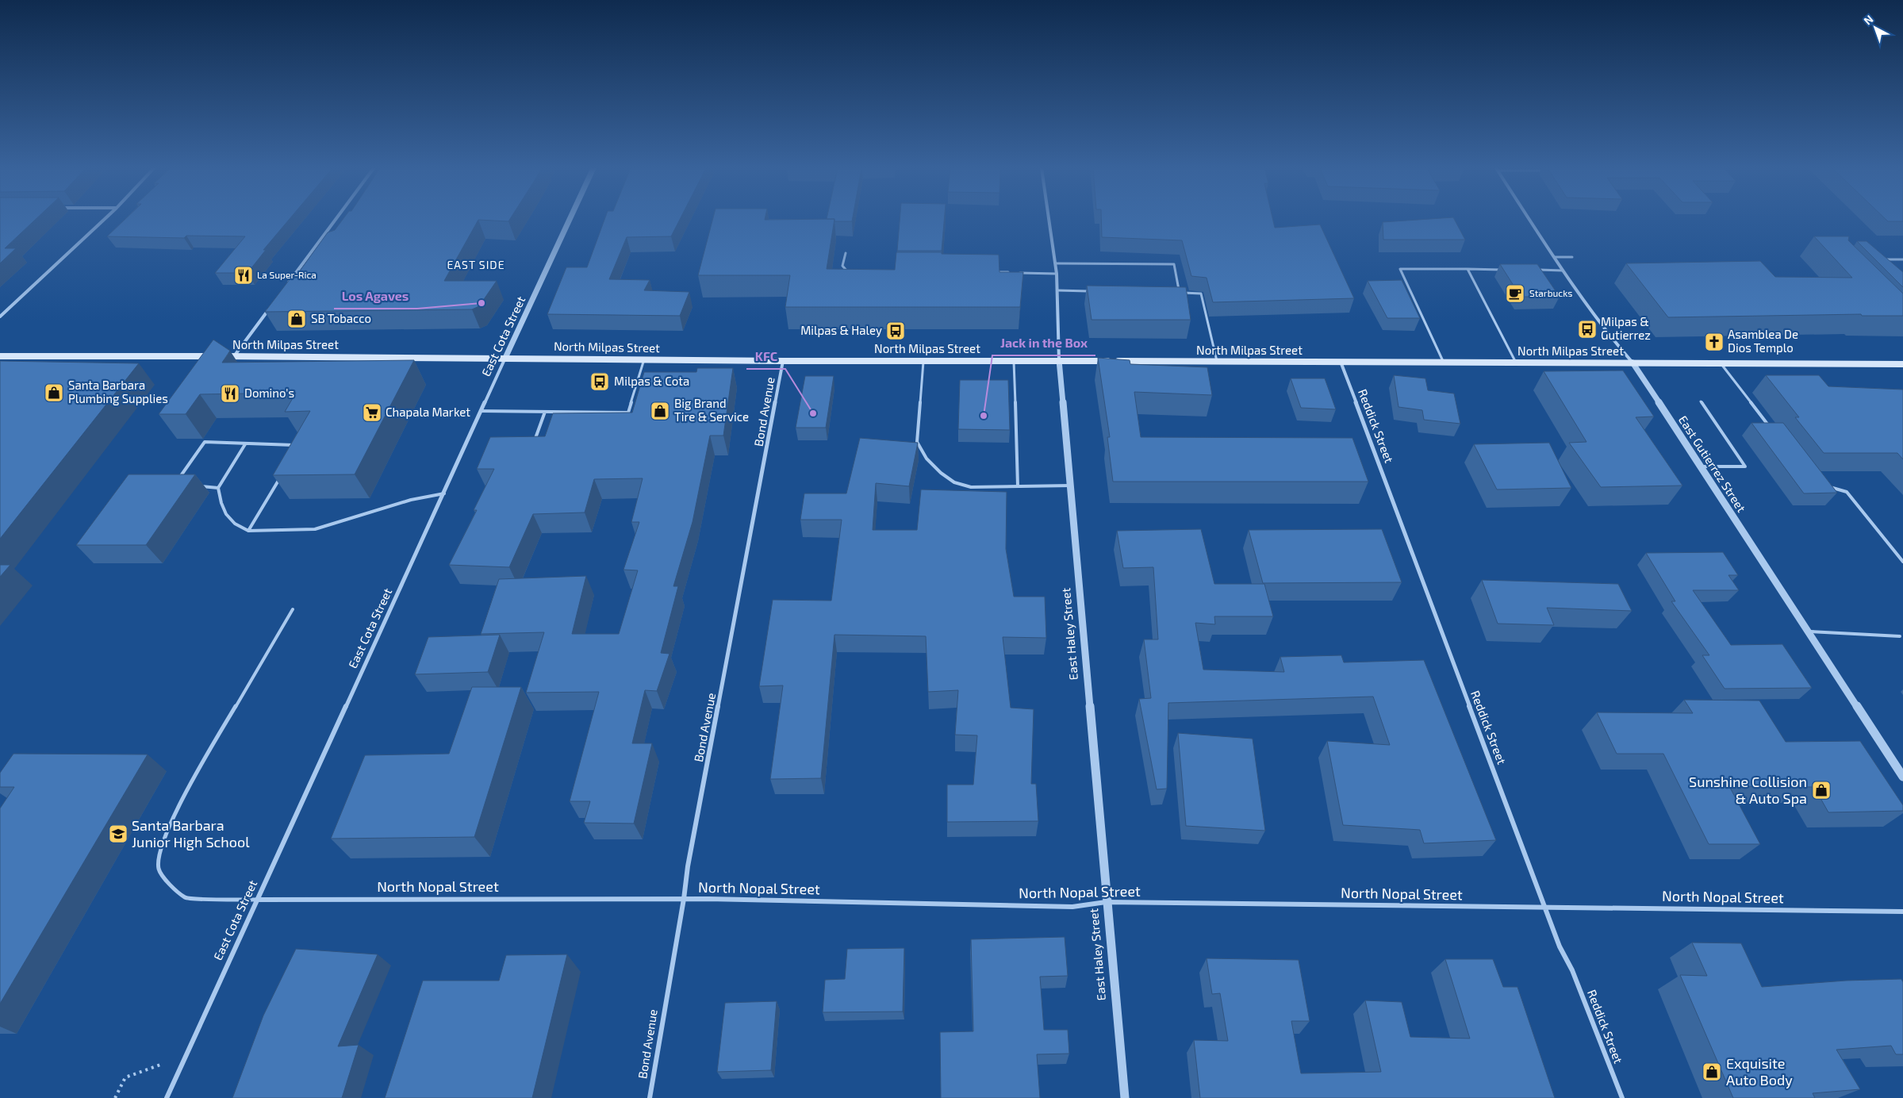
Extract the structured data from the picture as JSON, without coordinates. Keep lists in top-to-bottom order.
{
  "streets": {
    "main road": ["North Milpas Street"],
    "street": [
      "East Cota Street",
      "Bond Avenue",
      "Reddick Street",
      "East Gutierrez Street",
      "East Haley Street",
      "North Nopal Street"
    ]
  },
  "crossings": [
    ["East Cota Street", "North Milpas Street"],
    ["East Cota Street", "North Nopal Street"],
    ["North Milpas Street", "Bond Avenue"],
    ["North Milpas Street", "Reddick Street"],
    ["North Milpas Street", "East Gutierrez Street"],
    ["North Milpas Street", "East Haley Street"],
    ["Bond Avenue", "North Nopal Street"],
    ["Reddick Street", "North Nopal Street"],
    ["East Haley Street", "North Nopal Street"]
  ],
  "districts": ["EAST SIDE"],
  "places": {
    "restaurant": ["La Super-Rica", "Domino's"],
    "cafe": ["Starbucks"],
    "other": ["Los Agaves", "KFC", "Jack in the Box"],
    "shop": [
      "SB Tobacco",
      "Santa Barbara Plumbing Supplies",
      "Big Brand Tire & Service",
      "Sunshine Collision & Auto Spa",
      "Exquisite Auto Body"
    ],
    "bus stop": ["Milpas & Gutierrez", "Milpas & Haley", "Milpas & Cota"],
    "church": ["Asamblea De Dios Templo"],
    "supermarket": ["Chapala Market"],
    "school or university": ["Santa Barbara Junior High School"]
  },
  "north": "top left"
}
